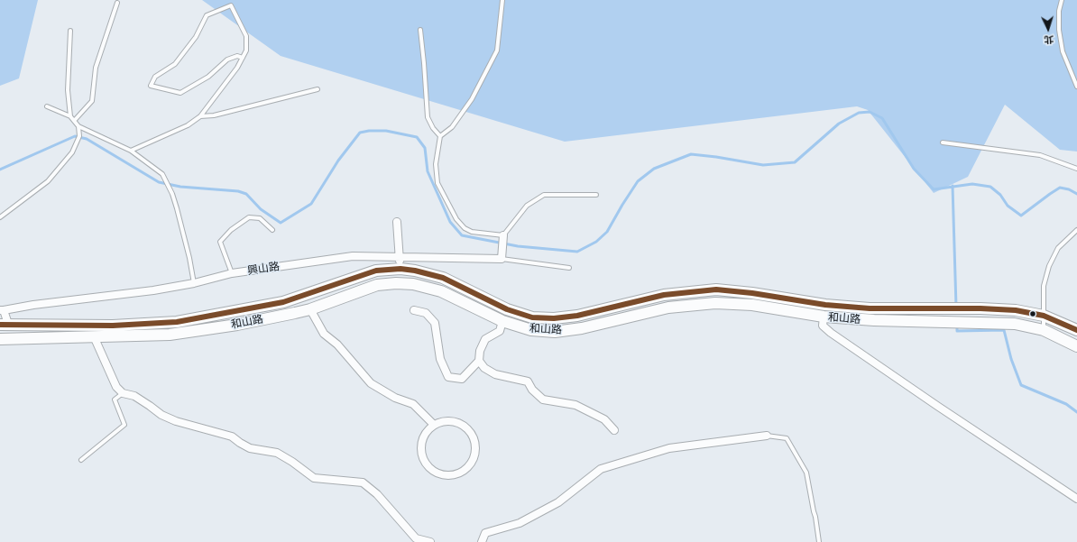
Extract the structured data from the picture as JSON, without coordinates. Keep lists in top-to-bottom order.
{
  "streets": {
    "main road": ["和山路"],
    "street": ["興山路"]
  },
  "crossings": [
    ["興山路", "和山路"]
  ],
  "north": "bottom"
}
